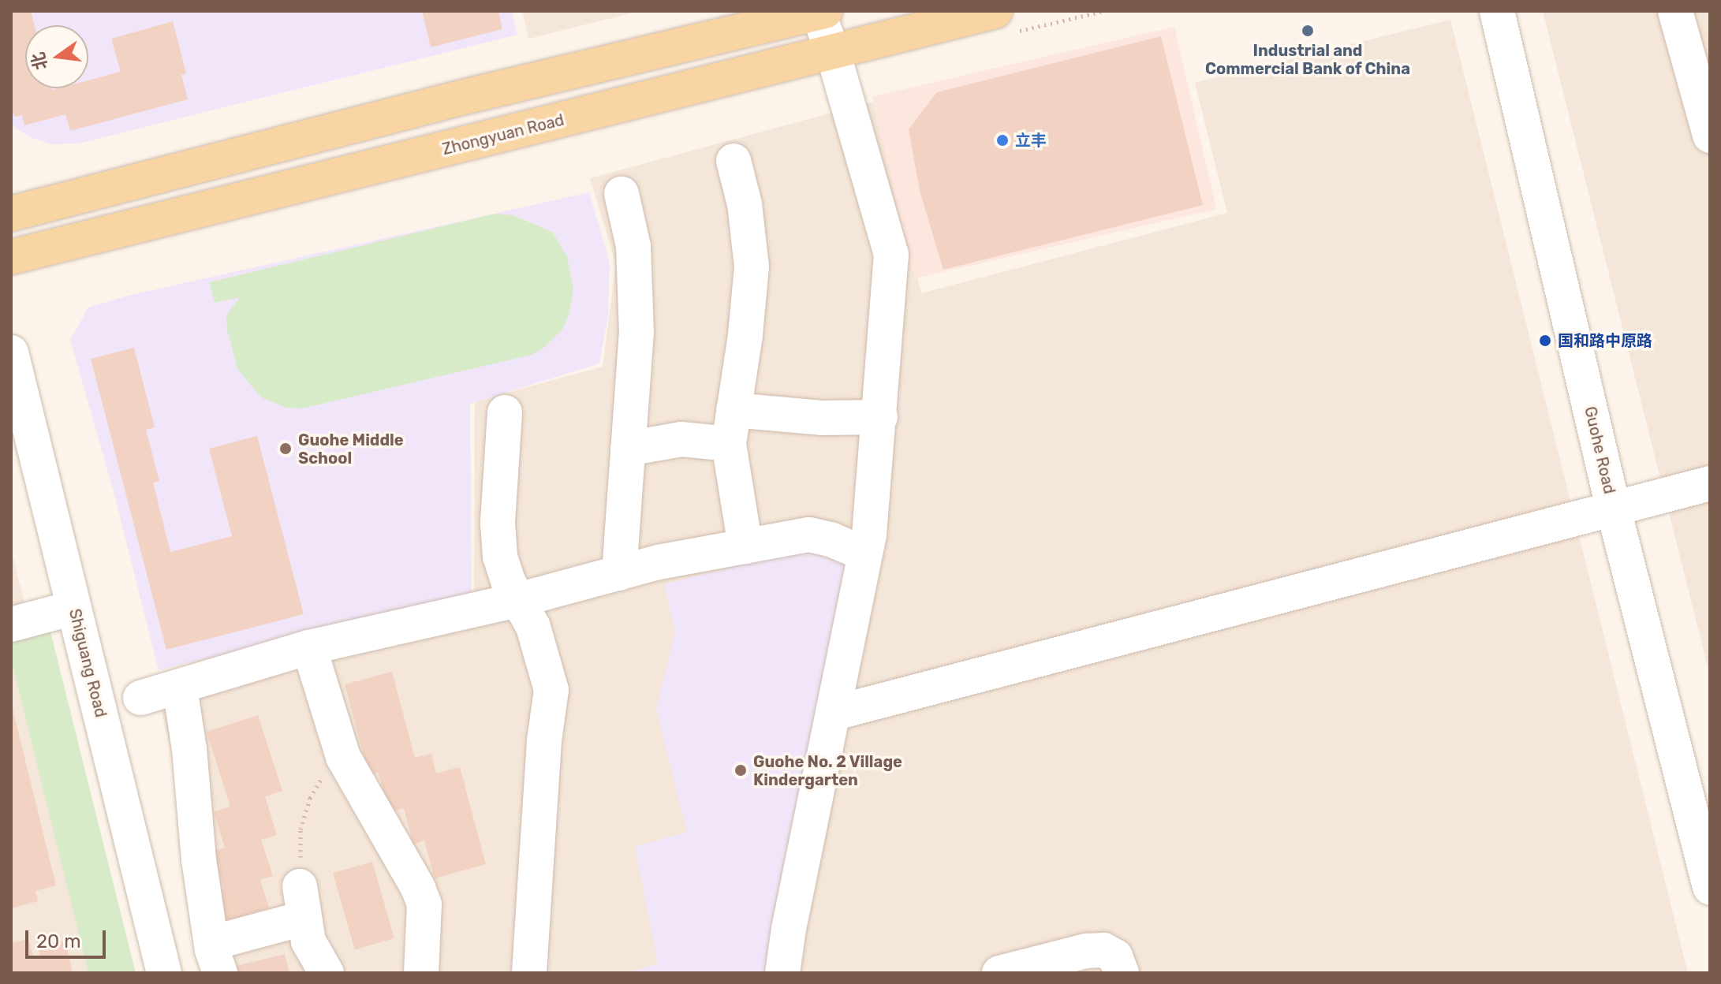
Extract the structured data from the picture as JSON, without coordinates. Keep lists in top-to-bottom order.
{
  "streets": {
    "main road": ["Zhongyuan Road"],
    "street": ["Guohe Road", "Shiguang Road"]
  },
  "places": [
    "Industrial and Commercial Bank of China",
    "立丰",
    "国和路中原路",
    "Guohe Middle School",
    "Guohe No. 2 Village Kindergarten"
  ],
  "scale_bar": "20 m",
  "north": "left"
}
